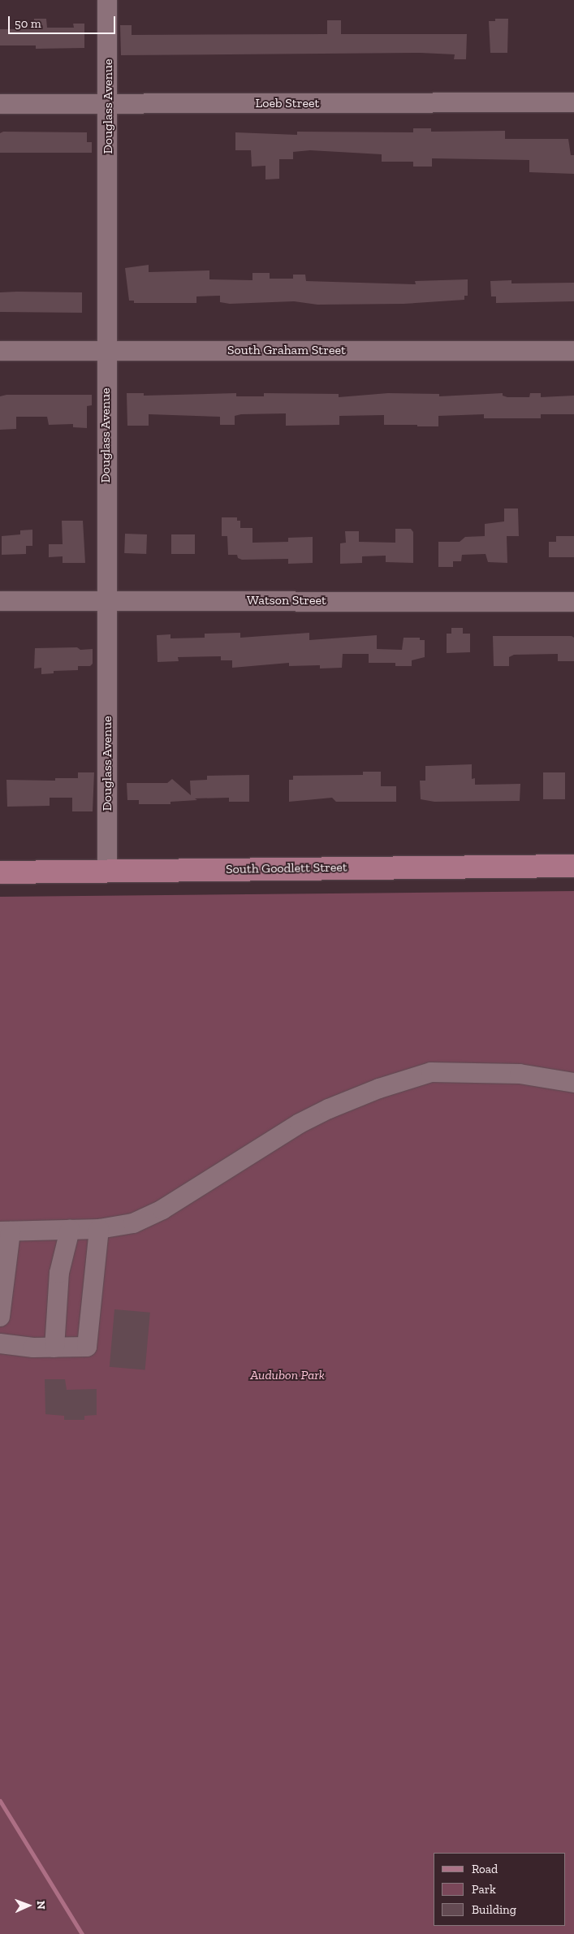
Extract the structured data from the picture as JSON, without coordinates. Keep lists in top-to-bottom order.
{
  "streets": {
    "main road": ["South Goodlett Street"],
    "street": [
      "Loeb Street",
      "Douglass Avenue",
      "South Graham Street",
      "Watson Street"
    ]
  },
  "crossings": [
    ["Loeb Street", "Douglass Avenue"],
    ["Douglass Avenue", "South Graham Street"],
    ["Douglass Avenue", "Watson Street"],
    ["Douglass Avenue", "South Goodlett Street"]
  ],
  "parks": ["Audubon Park"],
  "legend": ["Road", "Park", "Building"],
  "scale_bar": "50 m",
  "north": "right"
}
